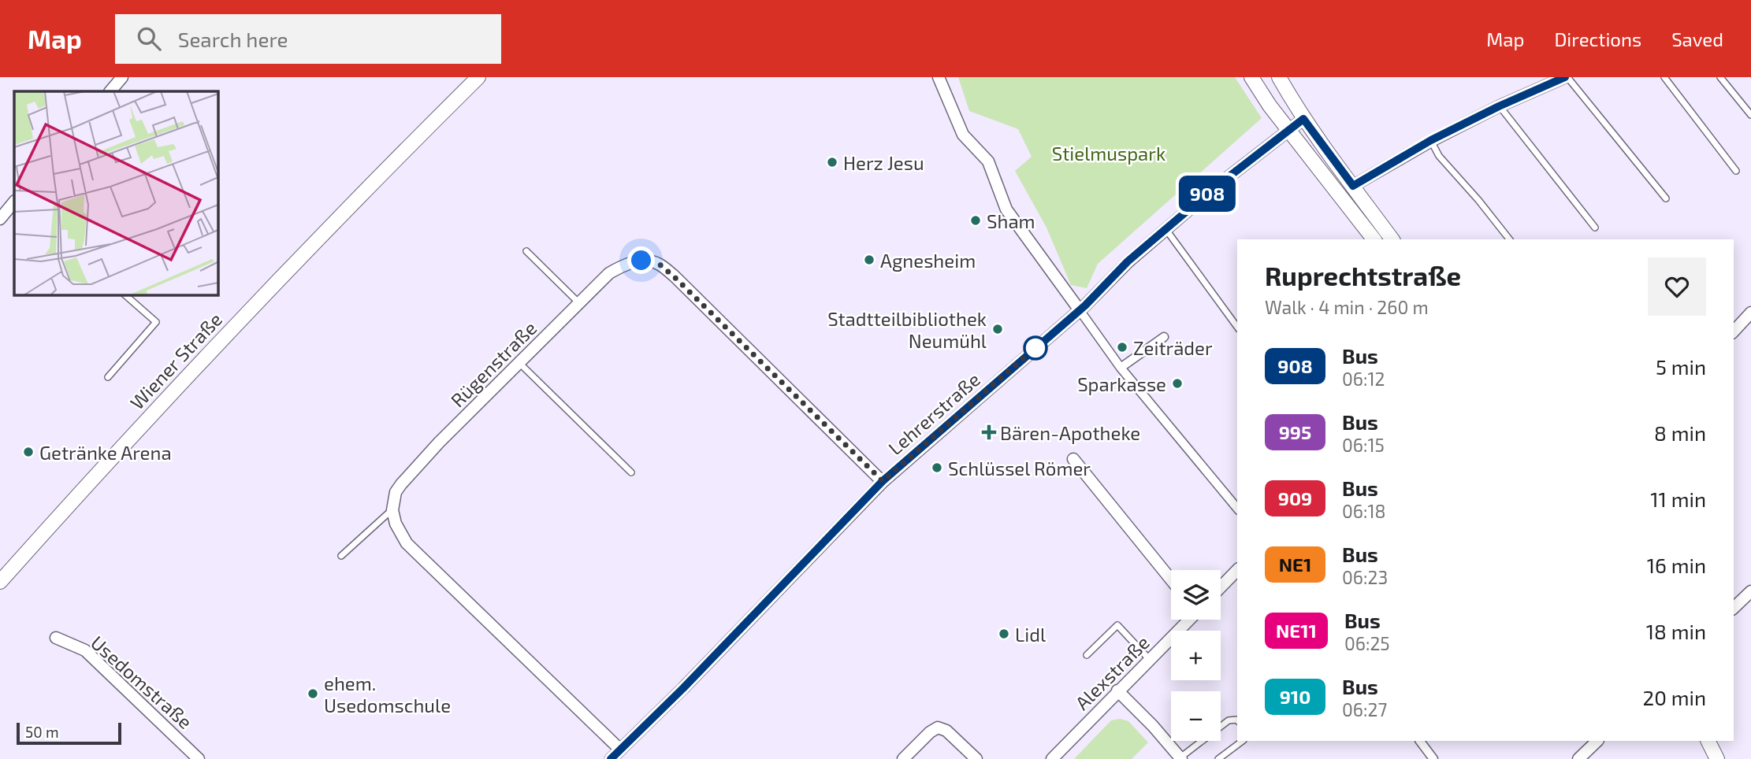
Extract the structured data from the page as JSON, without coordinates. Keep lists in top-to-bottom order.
{
  "streets": {
    "street": [
      "Wiener Straße",
      "Rügenstraße",
      "Lehrerstraße",
      "Alexstraße",
      "Usedomstraße"
    ]
  },
  "crossings": [
    ["Rügenstraße", "Lehrerstraße"]
  ],
  "parks": ["Stielmuspark"],
  "places": {
    "other": [
      "Herz Jesu",
      "Sham",
      "Agnesheim",
      "Stadtteilbibliothek Neumühl",
      "Zeiträder",
      "Sparkasse",
      "Getränke Arena",
      "Schlüssel Römer",
      "Lidl",
      "ehem. Usedomschule"
    ],
    "health": ["Bären-Apotheke"]
  },
  "lines": ["bus line 908"],
  "scale_bar": "50 m",
  "page": {
    "header": "Map",
    "search": "Search here",
    "nav": ["Map", "Directions", "Saved"],
    "on_map": "908",
    "heading": ["Ruprechtstraße", "Walk · 4 min · 260 m"],
    "list": [
      {
        "mark": "908",
        "name": "Bus",
        "note": "06:12",
        "value": "5 min"
      },
      {
        "mark": "995",
        "name": "Bus",
        "note": "06:15",
        "value": "8 min"
      },
      {
        "mark": "909",
        "name": "Bus",
        "note": "06:18",
        "value": "11 min"
      },
      {
        "mark": "NE1",
        "name": "Bus",
        "note": "06:23",
        "value": "16 min"
      },
      {
        "mark": "NE11",
        "name": "Bus",
        "note": "06:25",
        "value": "18 min"
      },
      {
        "mark": "910",
        "name": "Bus",
        "note": "06:27",
        "value": "20 min"
      }
    ],
    "map_buttons": ["+", "−"],
    "scale": "50 m"
  }
}
